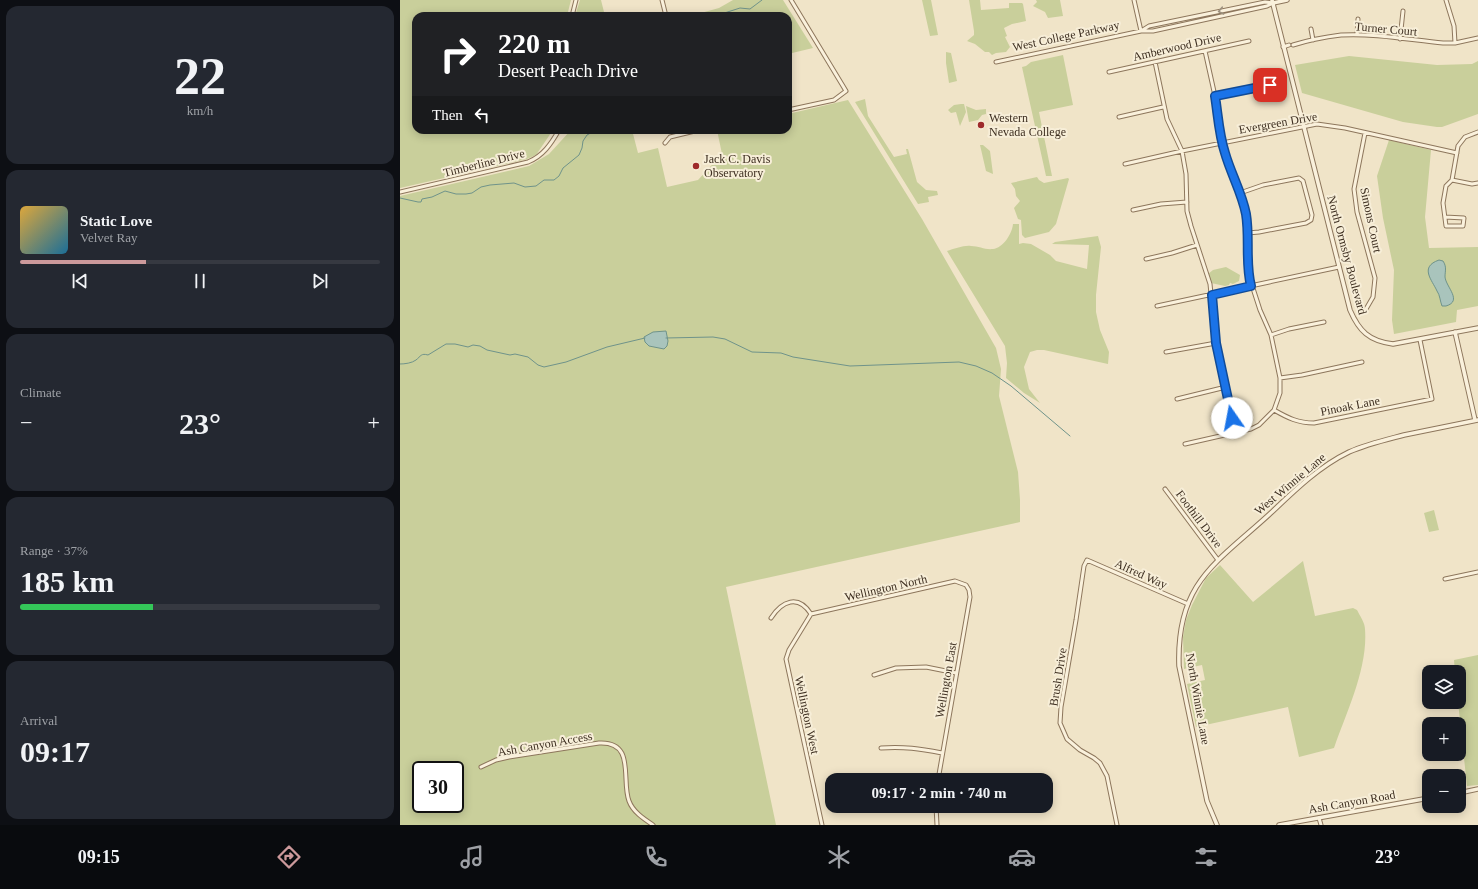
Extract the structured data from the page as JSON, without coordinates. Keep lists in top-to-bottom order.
{
  "streets": {
    "street": [
      "Turner Court",
      "West College Parkway",
      "Amberwood Drive",
      "Evergreen Drive",
      "Timberline Drive",
      "Simons Court",
      "North Ormsby Boulevard",
      "Pinoak Lane",
      "West Winnie Lane",
      "Foothill Drive",
      "Alfred Way",
      "Wellington North",
      "Brush Drive",
      "Wellington East",
      "North Winnie Lane",
      "Wellington West",
      "Ash Canyon Access",
      "Ash Canyon Road"
    ]
  },
  "crossings": [
    ["Turner Court", "North Ormsby Boulevard"],
    ["West College Parkway", "North Ormsby Boulevard"],
    ["Evergreen Drive", "Simons Court"],
    ["Evergreen Drive", "North Ormsby Boulevard"],
    ["North Ormsby Boulevard", "Pinoak Lane"],
    ["West Winnie Lane", "Foothill Drive"],
    ["West Winnie Lane", "North Winnie Lane"],
    ["Foothill Drive", "North Winnie Lane"],
    ["Alfred Way", "Brush Drive"],
    ["Alfred Way", "North Winnie Lane"],
    ["Wellington North", "Wellington East"],
    ["Wellington North", "Wellington West"]
  ],
  "places": ["Western Nevada College", "Jack C. Davis Observatory"],
  "page": {
    "tile": [
      ["22", "km/h"],
      "Climate",
      ["Range · 37%", "185 km"],
      ["Arrival", "09:17"]
    ],
    "turn": ["220 m", "Desert Peach Drive"],
    "then": "Then",
    "song": ["Static Love", "Velvet Ray"],
    "heat": ["−", "23°", "+"],
    "map_buttons": ["+", "−"],
    "limit": "30",
    "trip": "09:17 · 2 min · 740 m",
    "tabs": ["09:15", "23°"]
  }
}
